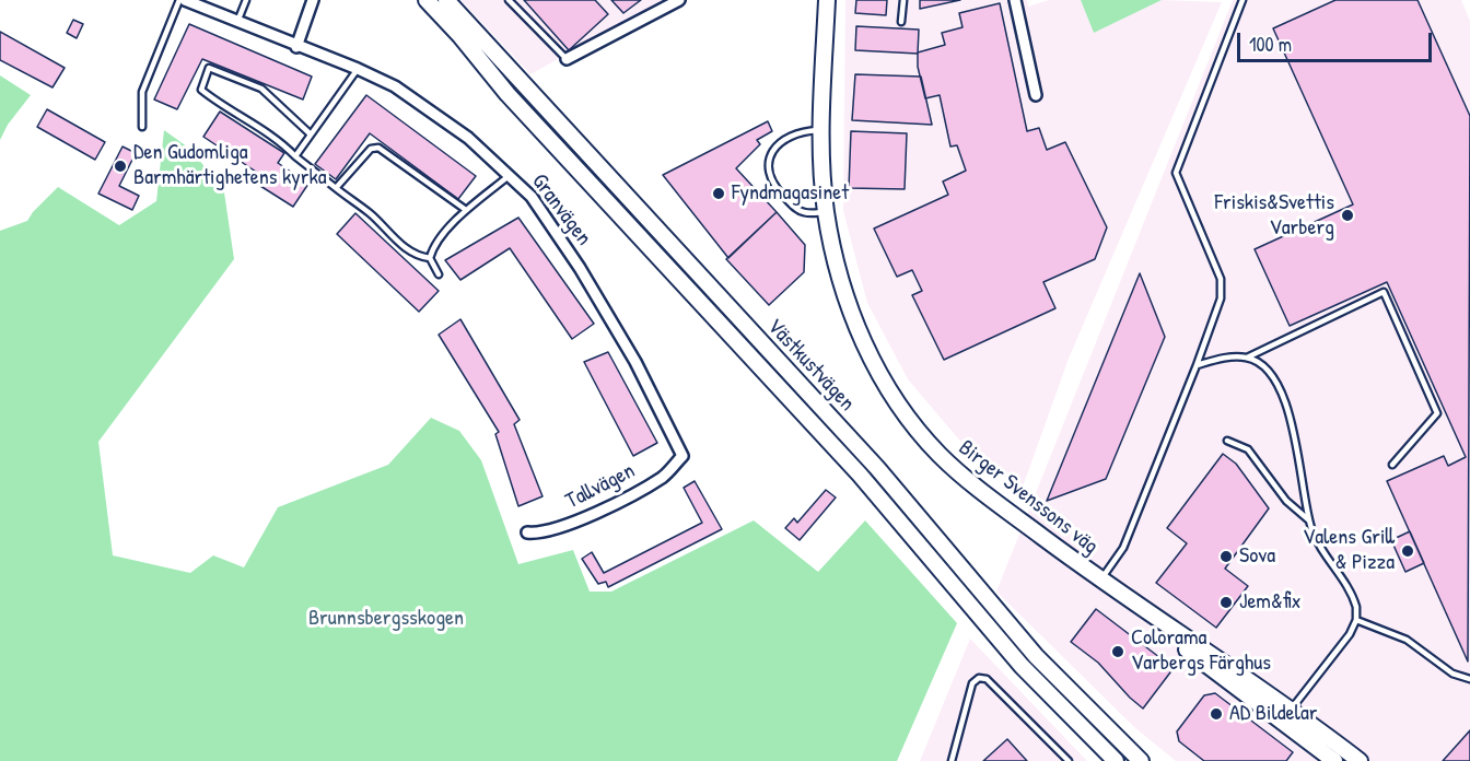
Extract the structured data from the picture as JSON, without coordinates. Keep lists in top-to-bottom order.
{
  "streets": {
    "street": [
      "Granvägen",
      "Västkustvägen",
      "Tallvägen",
      "Birger Svenssons väg"
    ]
  },
  "crossings": [
    ["Granvägen", "Tallvägen"]
  ],
  "parks": ["Brunnsbergsskogen"],
  "places": [
    "Den Gudomliga Barmhärtighetens kyrka",
    "Fyndmagasinet",
    "Friskis&Svettis Varberg",
    "Valens Grill & Pizza",
    "Sova",
    "Jem&fix",
    "Colorama Varbergs Färghus",
    "AD Bildelar"
  ],
  "scale_bar": "100 m"
}
